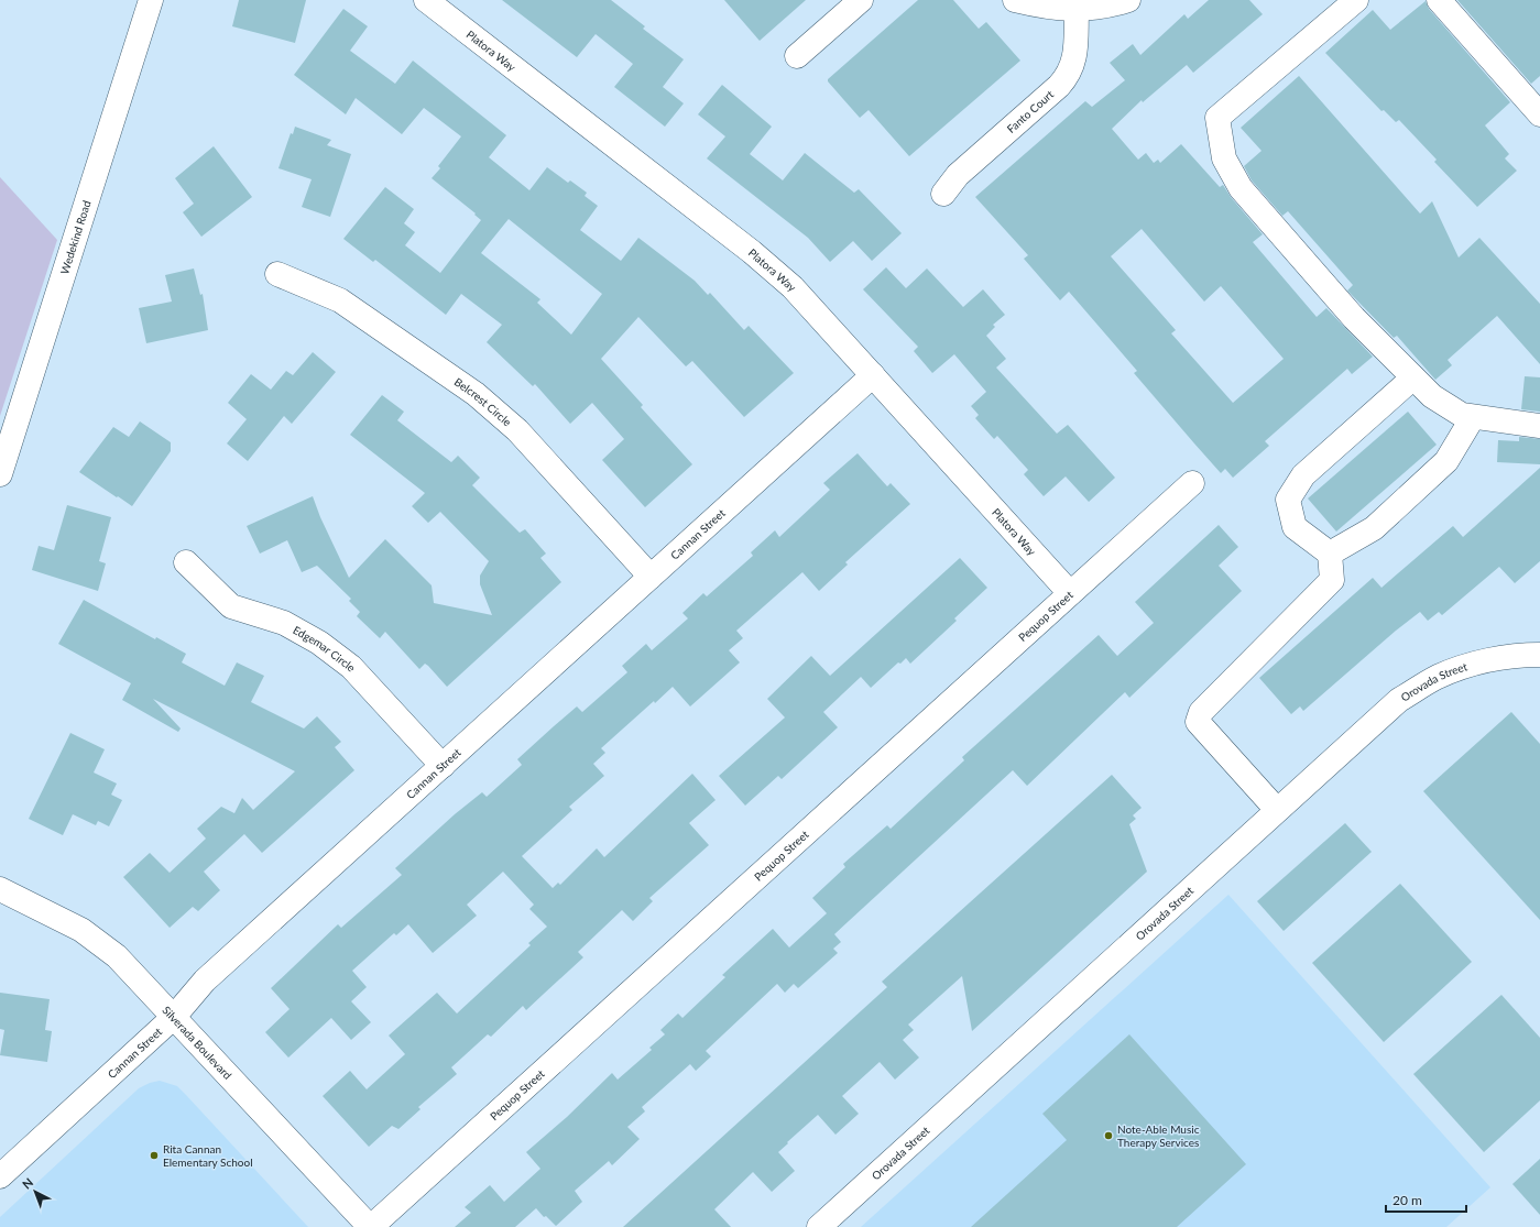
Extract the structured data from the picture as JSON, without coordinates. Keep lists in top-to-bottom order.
{
  "streets": {
    "street": [
      "Platora Way",
      "Fanto Court",
      "Wedekind Road",
      "Belcrest Circle",
      "Cannan Street",
      "Pequop Street",
      "Edgemar Circle",
      "Orovada Street",
      "Silverada Boulevard"
    ]
  },
  "crossings": [
    ["Platora Way", "Cannan Street"],
    ["Platora Way", "Pequop Street"],
    ["Belcrest Circle", "Cannan Street"],
    ["Cannan Street", "Edgemar Circle"],
    ["Cannan Street", "Silverada Boulevard"],
    ["Pequop Street", "Silverada Boulevard"]
  ],
  "places": ["Note-Able Music Therapy Services", "Rita Cannan Elementary School"],
  "scale_bar": "20 m",
  "north": "top left"
}
